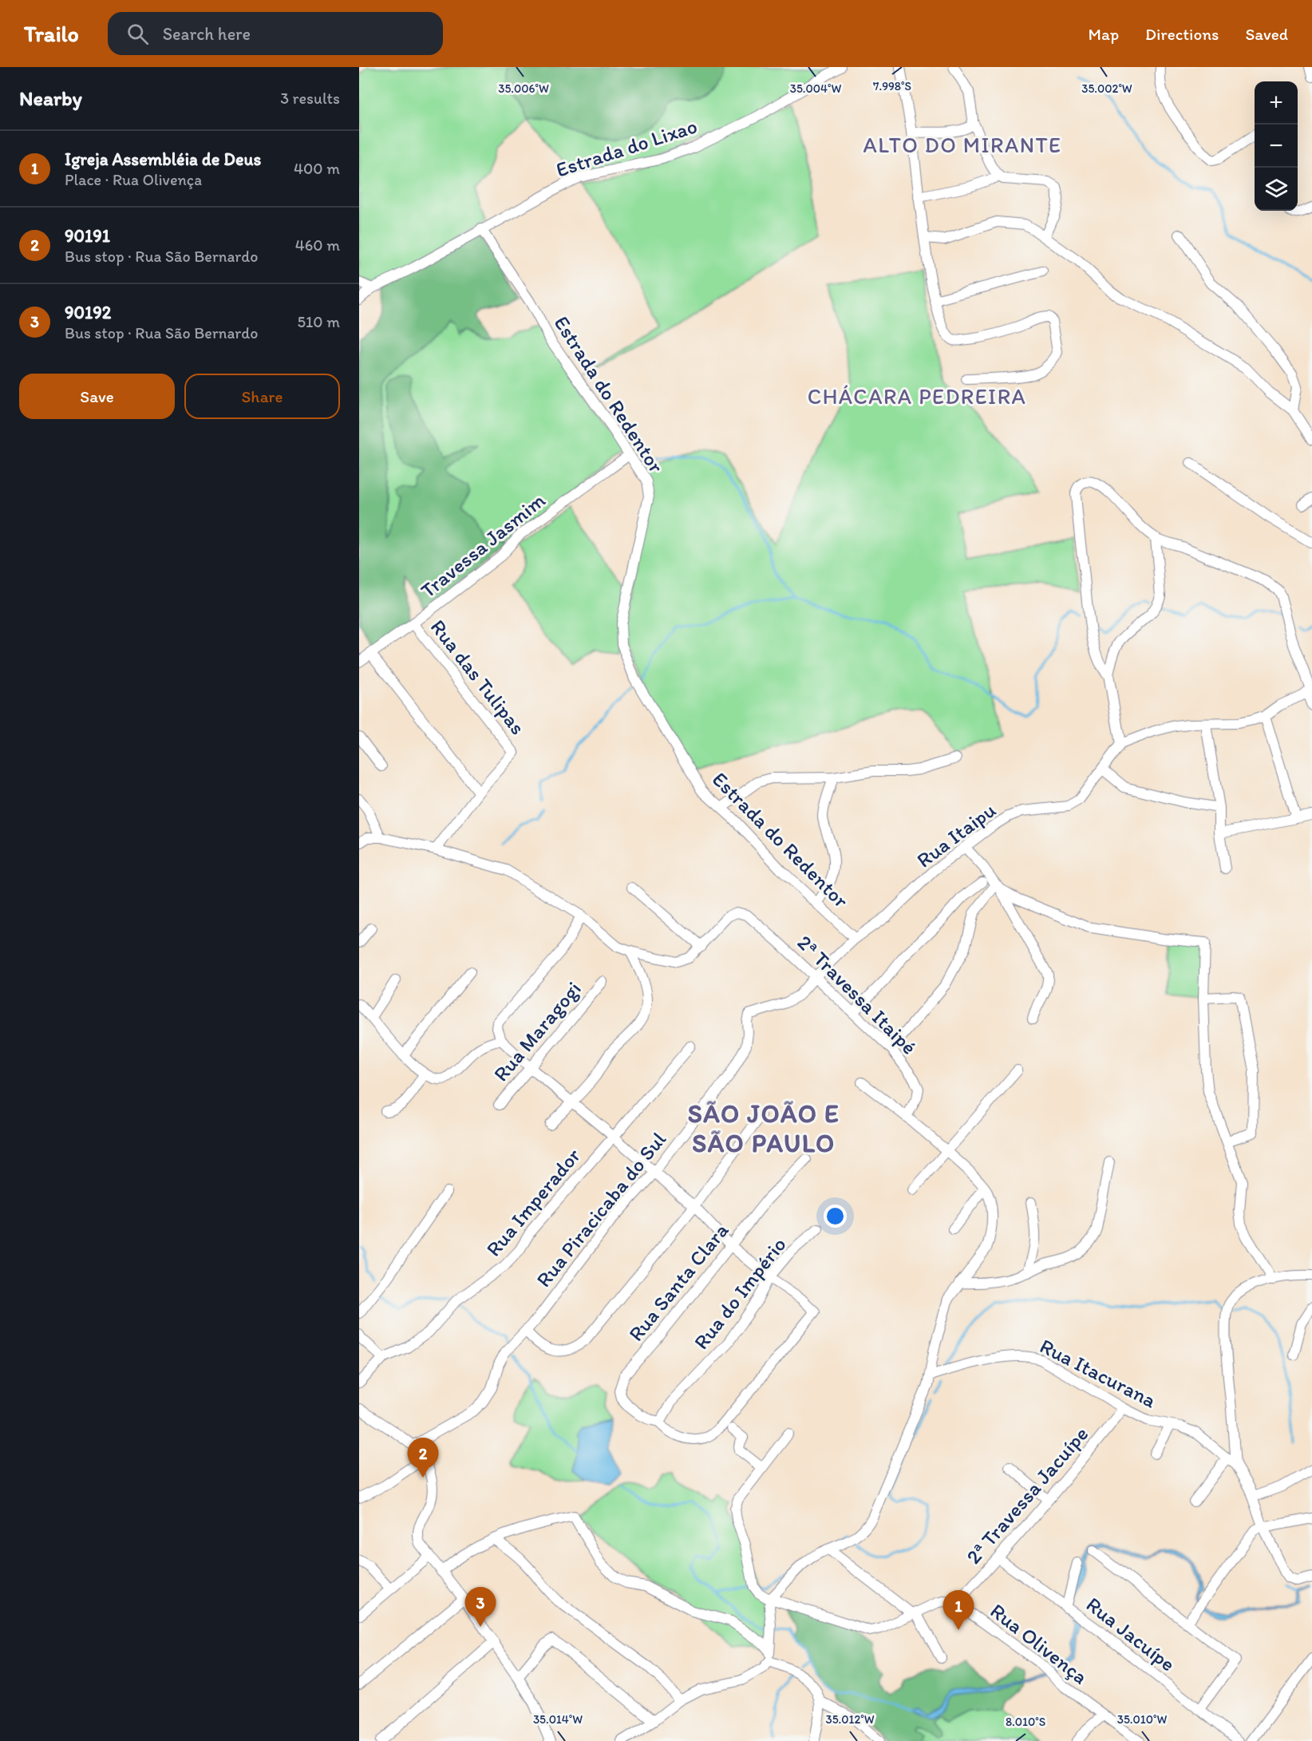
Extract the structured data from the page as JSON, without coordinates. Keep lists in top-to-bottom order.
{
  "streets": {
    "street": [
      "Estrada do Lixao",
      "Estrada do Redentor",
      "Travessa Jasmim",
      "Rua das Tulipas",
      "Rua Itaipu",
      "2ª Travessa Itaipé",
      "Rua Maragogi",
      "Rua Imperador",
      "Rua Piracicaba do Sul",
      "Rua Santa Clara",
      "Rua do Império",
      "Rua Itacurana",
      "2ª Travessa Jacuípe",
      "Rua Jacuípe",
      "Rua Olivença"
    ]
  },
  "crossings": [
    ["Estrada do Lixao", "Estrada do Redentor"],
    ["Estrada do Redentor", "Travessa Jasmim"],
    ["Estrada do Redentor", "Rua Itaipu"],
    ["Travessa Jasmim", "Rua das Tulipas"],
    ["Rua Itaipu", "2ª Travessa Itaipé"],
    ["Rua Itaipu", "Rua Piracicaba do Sul"],
    ["2ª Travessa Itaipé", "Rua Piracicaba do Sul"],
    ["Rua Santa Clara", "Rua do Império"],
    ["Rua Itacurana", "2ª Travessa Jacuípe"],
    ["2ª Travessa Jacuípe", "Rua Jacuípe"],
    ["2ª Travessa Jacuípe", "Rua Olivença"]
  ],
  "districts": ["ALTO DO MIRANTE", "CHÁCARA PEDREIRA", "SÃO JOÃO E SÃO PAULO"],
  "page": {
    "header": "Trailo",
    "search": "Search here",
    "nav": ["Map", "Directions", "Saved"],
    "heading": ["Nearby", "3 results"],
    "map_buttons": ["+", "−"],
    "list": [
      {
        "mark": "1",
        "name": "Igreja Assembléia de Deus",
        "note": "Place · Rua Olivença",
        "value": "400 m"
      },
      {
        "mark": "2",
        "name": "90191",
        "note": "Bus stop · Rua São Bernardo",
        "value": "460 m"
      },
      {
        "mark": "3",
        "name": "90192",
        "note": "Bus stop · Rua São Bernardo",
        "value": "510 m"
      }
    ],
    "buttons": ["Save", "Share"],
    "pins": ["2", "3", "1"]
  },
  "coordinates": [
    "7.998°S",
    "35.006°W",
    "35.004°W",
    "35.002°W",
    "35.014°W",
    "35.012°W",
    "35.010°W",
    "8.010°S"
  ]
}
